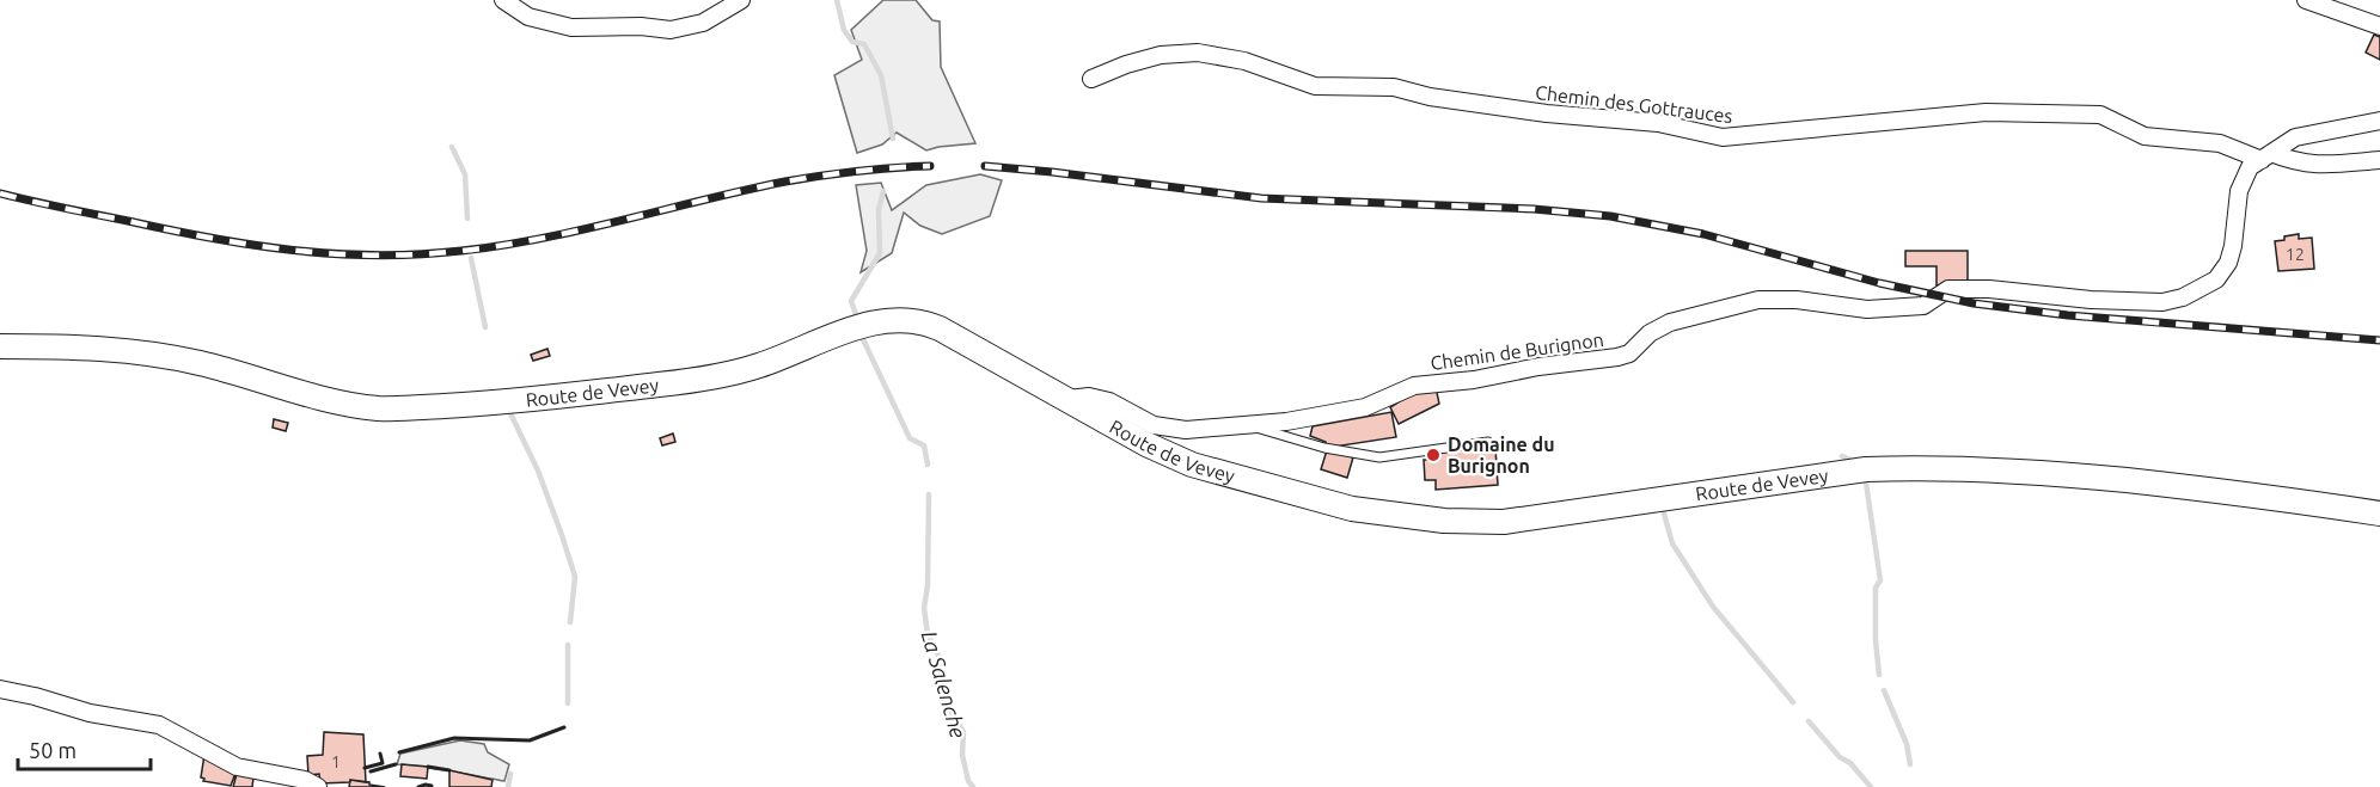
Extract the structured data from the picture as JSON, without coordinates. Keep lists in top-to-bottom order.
{
  "streets": {
    "main road": ["Route de Vevey"],
    "street": ["Chemin des Gottrauces", "Chemin de Burignon"]
  },
  "crossings": [
    ["Chemin des Gottrauces", "Chemin de Burignon"],
    ["Chemin de Burignon", "Route de Vevey"]
  ],
  "water": ["La Salenche"],
  "places": ["Domaine du Burignon"],
  "house_numbers": ["12", "1"],
  "scale_bar": "50 m"
}
